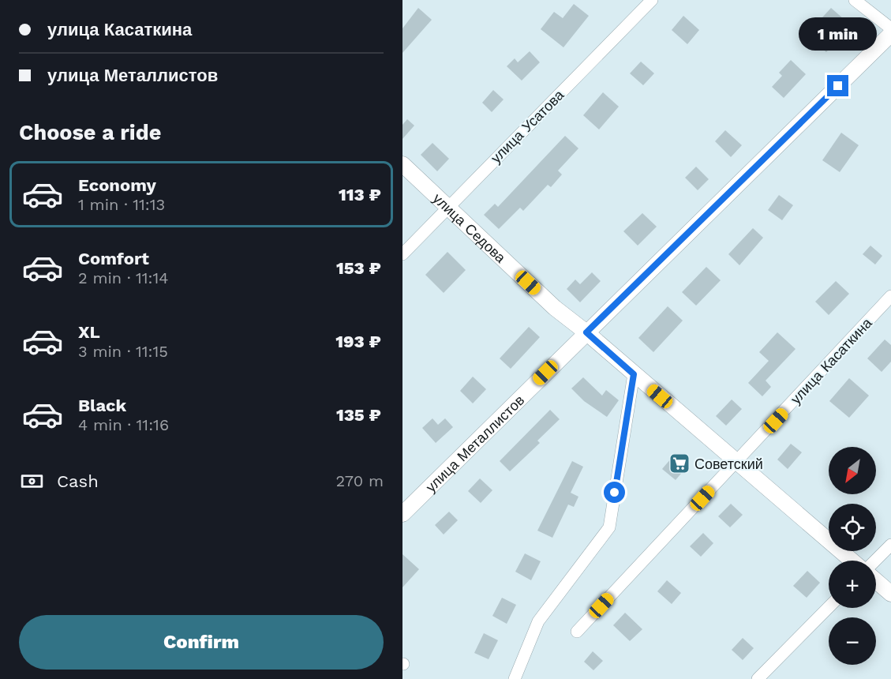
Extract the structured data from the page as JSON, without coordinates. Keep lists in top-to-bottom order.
{
  "streets": {
    "street": [
      "улица Усатова",
      "улица Седова",
      "улица Касаткина",
      "улица Металлистов"
    ]
  },
  "crossings": [
    ["улица Усатова", "улица Седова"],
    ["улица Седова", "улица Касаткина"],
    ["улица Седова", "улица Металлистов"]
  ],
  "places": {
    "supermarket": ["Советский"]
  },
  "north": "bottom left",
  "page": {
    "banner": ["улица Касаткина", "улица Металлистов"],
    "bubble": "1 min",
    "heading": "Choose a ride",
    "list": [
      {
        "name": "Economy",
        "note": "1 min · 11:13",
        "value": "113 ₽"
      },
      {
        "name": "Comfort",
        "note": "2 min · 11:14",
        "value": "153 ₽"
      },
      {
        "name": "XL",
        "note": "3 min · 11:15",
        "value": "193 ₽"
      },
      {
        "name": "Black",
        "note": "4 min · 11:16",
        "value": "135 ₽"
      }
    ],
    "map_buttons": ["+", "−"],
    "pay": ["Cash", "270 m"],
    "buttons": "Confirm"
  }
}
